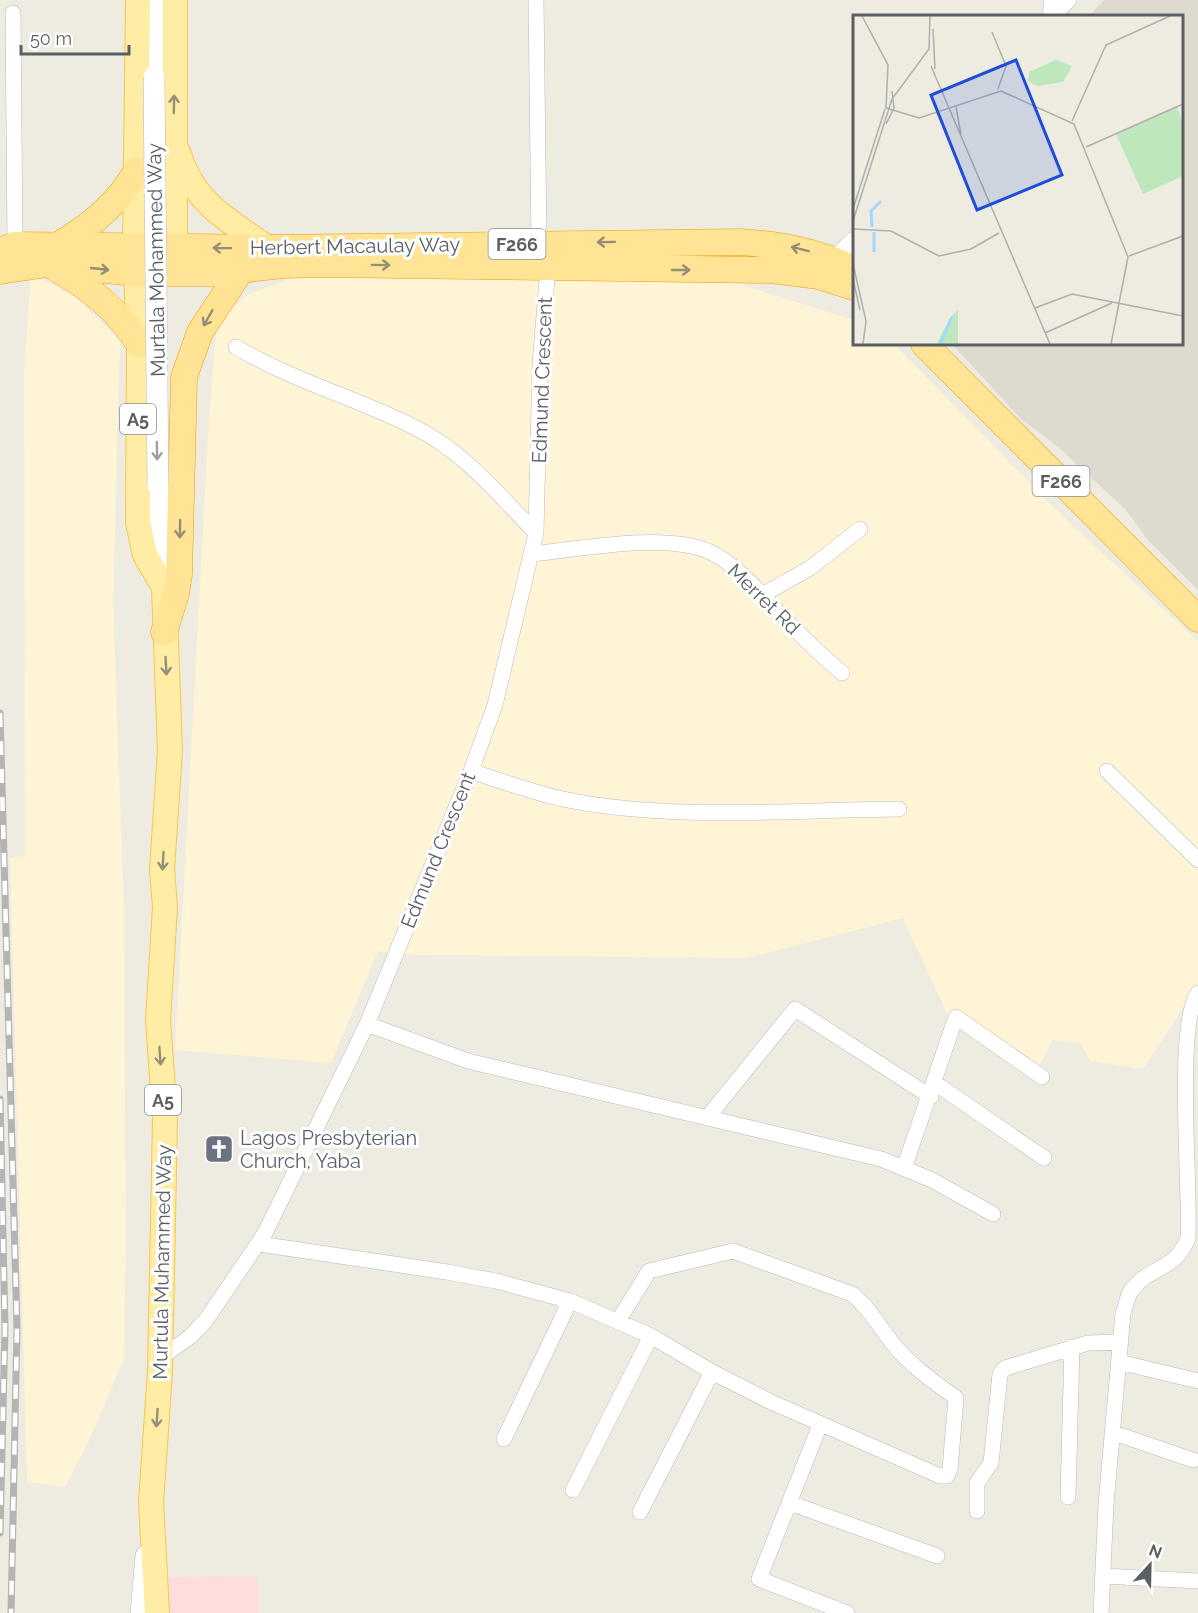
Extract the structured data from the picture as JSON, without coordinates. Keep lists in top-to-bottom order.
{
  "streets": {
    "highway": ["F266", "Herbert Macaulay Way"],
    "main road": ["Murtala Mohammed Way", "A5", "Murtula Muhammed Way"],
    "street": ["Edmund Crescent", "Merret Rd"]
  },
  "crossings": [
    ["Herbert Macaulay Way", "Edmund Crescent"],
    ["Herbert Macaulay Way", "A5"],
    ["Murtala Mohammed Way", "A5"],
    ["Murtala Mohammed Way", "Murtula Muhammed Way"],
    ["Edmund Crescent", "Merret Rd"],
    ["Edmund Crescent", "Murtula Muhammed Way"],
    ["A5", "Murtula Muhammed Way"]
  ],
  "one_way": ["Murtula Muhammed Way"],
  "places": {
    "church": ["Lagos Presbyterian Church, Yaba"]
  },
  "scale_bar": "50 m",
  "north": "top"
}
